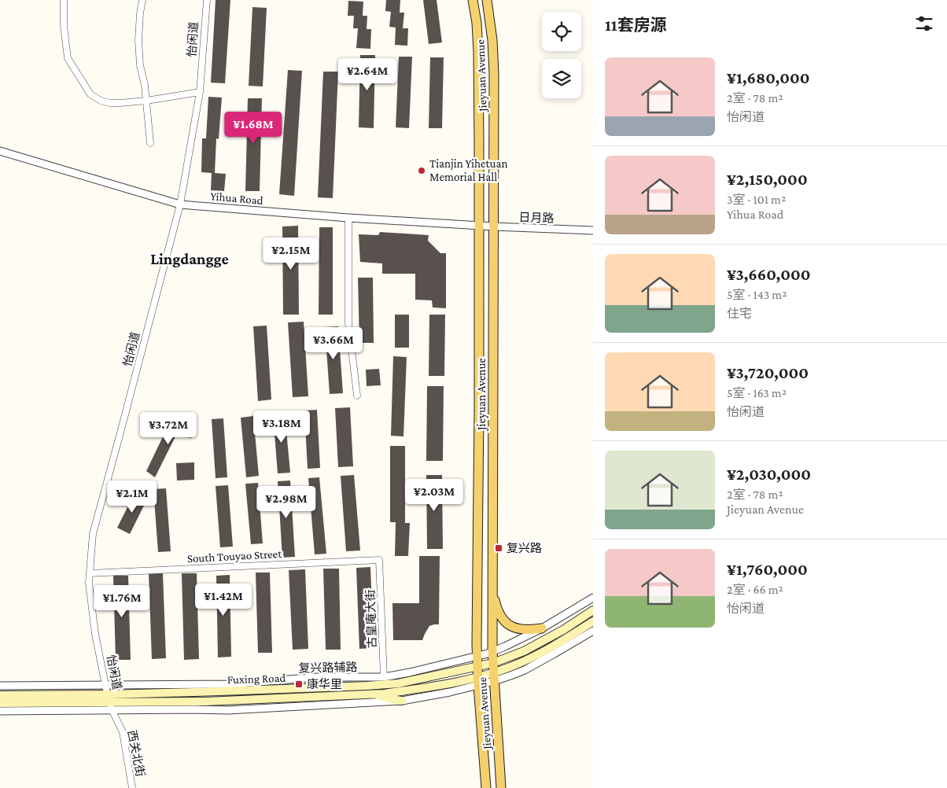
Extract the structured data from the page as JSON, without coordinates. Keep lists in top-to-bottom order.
{
  "streets": {
    "main road": ["Jieyuan Avenue", "Fuxing Road"],
    "street": [
      "怡闲道",
      "Yihua Road",
      "日月路",
      "South Touyao Street",
      "古皇庵大街",
      "复兴路辅路",
      "西关北街"
    ]
  },
  "crossings": [
    ["怡闲道", "Yihua Road"],
    ["怡闲道", "South Touyao Street"],
    ["怡闲道", "复兴路辅路"],
    ["怡闲道", "Fuxing Road"],
    ["怡闲道", "西关北街"],
    ["Jieyuan Avenue", "Yihua Road"],
    ["Jieyuan Avenue", "日月路"],
    ["Jieyuan Avenue", "复兴路辅路"],
    ["Jieyuan Avenue", "Fuxing Road"],
    ["Yihua Road", "日月路"],
    ["South Touyao Street", "古皇庵大街"],
    ["古皇庵大街", "复兴路辅路"],
    ["Fuxing Road", "西关北街"]
  ],
  "districts": ["Lingdangge"],
  "places": {
    "other": ["Tianjin Yihetuan Memorial Hall"],
    "transit": ["复兴路", "康华里"]
  },
  "page": {
    "heading": "11套房源",
    "list": [
      {
        "name": "¥1,680,000",
        "note": "2室 · 78 m² · 怡闲道"
      },
      {
        "name": "¥2,150,000",
        "note": "3室 · 101 m² · Yihua Road"
      },
      {
        "name": "¥3,660,000",
        "note": "5室 · 143 m² · 住宅"
      },
      {
        "name": "¥3,720,000",
        "note": "5室 · 163 m² · 怡闲道"
      },
      {
        "name": "¥2,030,000",
        "note": "2室 · 78 m² · Jieyuan Avenue"
      },
      {
        "name": "¥1,760,000",
        "note": "2室 · 66 m² · 怡闲道"
      }
    ],
    "price": [
      "¥2.64M",
      "¥1.68M",
      "¥2.15M",
      "¥3.66M",
      "¥3.18M",
      "¥3.72M",
      "¥2.03M",
      "¥2.1M",
      "¥2.98M",
      "¥1.42M",
      "¥1.76M"
    ]
  }
}
